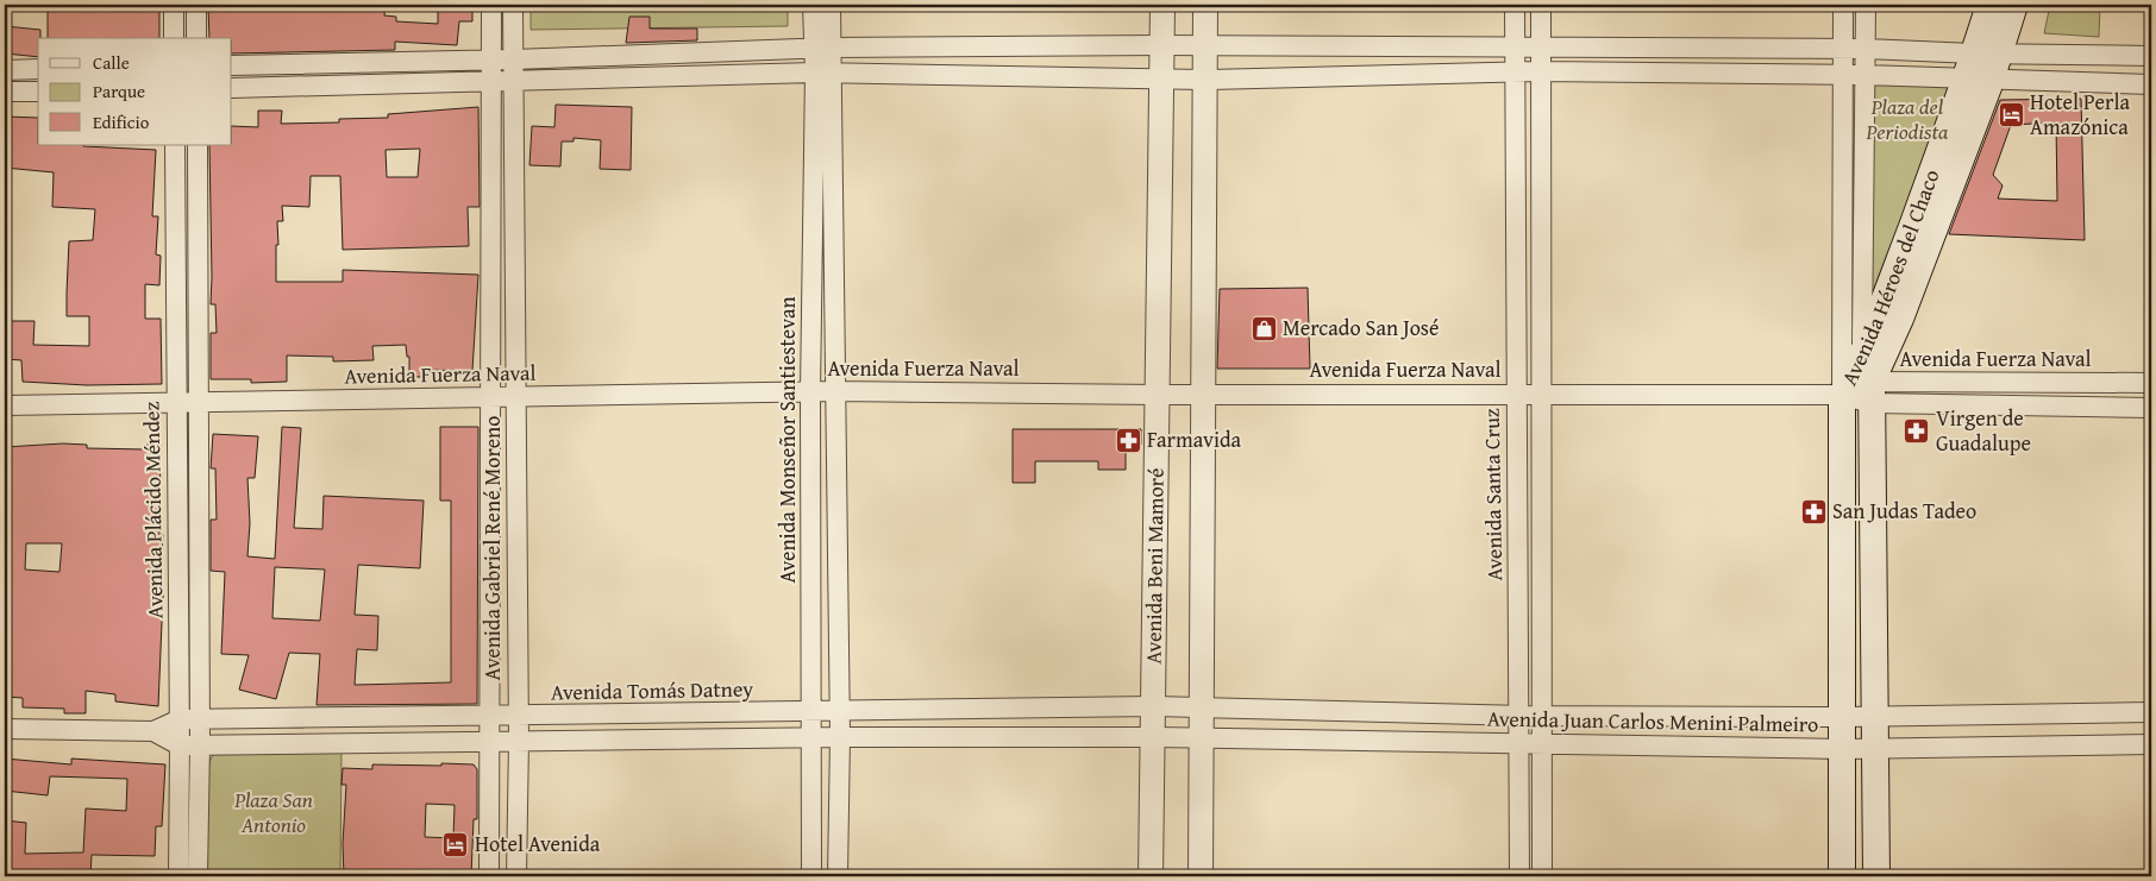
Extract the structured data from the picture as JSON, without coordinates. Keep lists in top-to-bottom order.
{
  "streets": {
    "main road": ["Avenida Héroes del Chaco"],
    "street": [
      "Avenida Fuerza Naval",
      "Avenida Monseñor Santiestevan",
      "Avenida Santa Cruz",
      "Avenida Plácido Méndez",
      "Avenida Gabriel René Moreno",
      "Avenida Beni Mamoré",
      "Avenida Tomás Datney",
      "Avenida Juan Carlos Menini Palmeiro"
    ]
  },
  "crossings": [
    ["Avenida Héroes del Chaco", "Avenida Fuerza Naval"],
    ["Avenida Héroes del Chaco", "Avenida Juan Carlos Menini Palmeiro"],
    ["Avenida Fuerza Naval", "Avenida Monseñor Santiestevan"],
    ["Avenida Fuerza Naval", "Avenida Santa Cruz"],
    ["Avenida Fuerza Naval", "Avenida Plácido Méndez"],
    ["Avenida Fuerza Naval", "Avenida Gabriel René Moreno"],
    ["Avenida Fuerza Naval", "Avenida Beni Mamoré"],
    ["Avenida Monseñor Santiestevan", "Avenida Tomás Datney"],
    ["Avenida Santa Cruz", "Avenida Juan Carlos Menini Palmeiro"],
    ["Avenida Plácido Méndez", "Avenida Tomás Datney"],
    ["Avenida Gabriel René Moreno", "Avenida Tomás Datney"],
    ["Avenida Beni Mamoré", "Avenida Tomás Datney"],
    ["Avenida Beni Mamoré", "Avenida Juan Carlos Menini Palmeiro"],
    ["Avenida Tomás Datney", "Avenida Juan Carlos Menini Palmeiro"]
  ],
  "parks": ["Plaza del Periodista", "Plaza San Antonio"],
  "places": {
    "hotel": ["Hotel Perla Amazónica", "Hotel Avenida"],
    "shop": ["Mercado San José"],
    "pharmacy": ["Virgen de Guadalupe", "Farmavida", "San Judas Tadeo"]
  },
  "legend": ["Calle", "Parque", "Edificio"]
}
